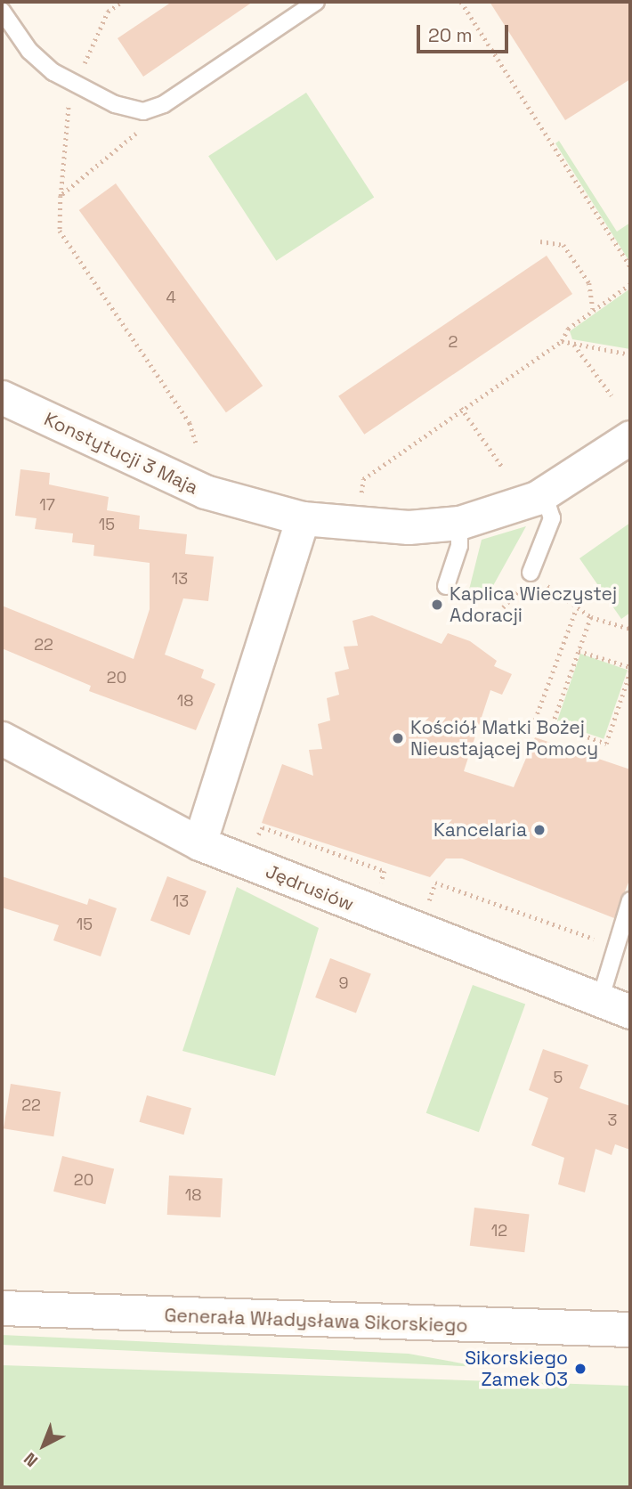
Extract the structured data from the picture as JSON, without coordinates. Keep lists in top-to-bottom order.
{
  "streets": {
    "street": ["Konstytucji 3 Maja", "Jędrusiów", "Generała Władysława Sikorskiego"]
  },
  "places": [
    "Kaplica Wieczystej Adoracji",
    "Kościół Matki Bożej Nieustającej Pomocy",
    "Kancelaria",
    "Sikorskiego Zamek 03"
  ],
  "house_numbers": [
    "4",
    "2",
    "17",
    "15",
    "13",
    "22",
    "20",
    "18",
    "13",
    "15",
    "9",
    "5",
    "22",
    "3",
    "20",
    "18",
    "12"
  ],
  "scale_bar": "20 m",
  "north": "bottom left"
}
